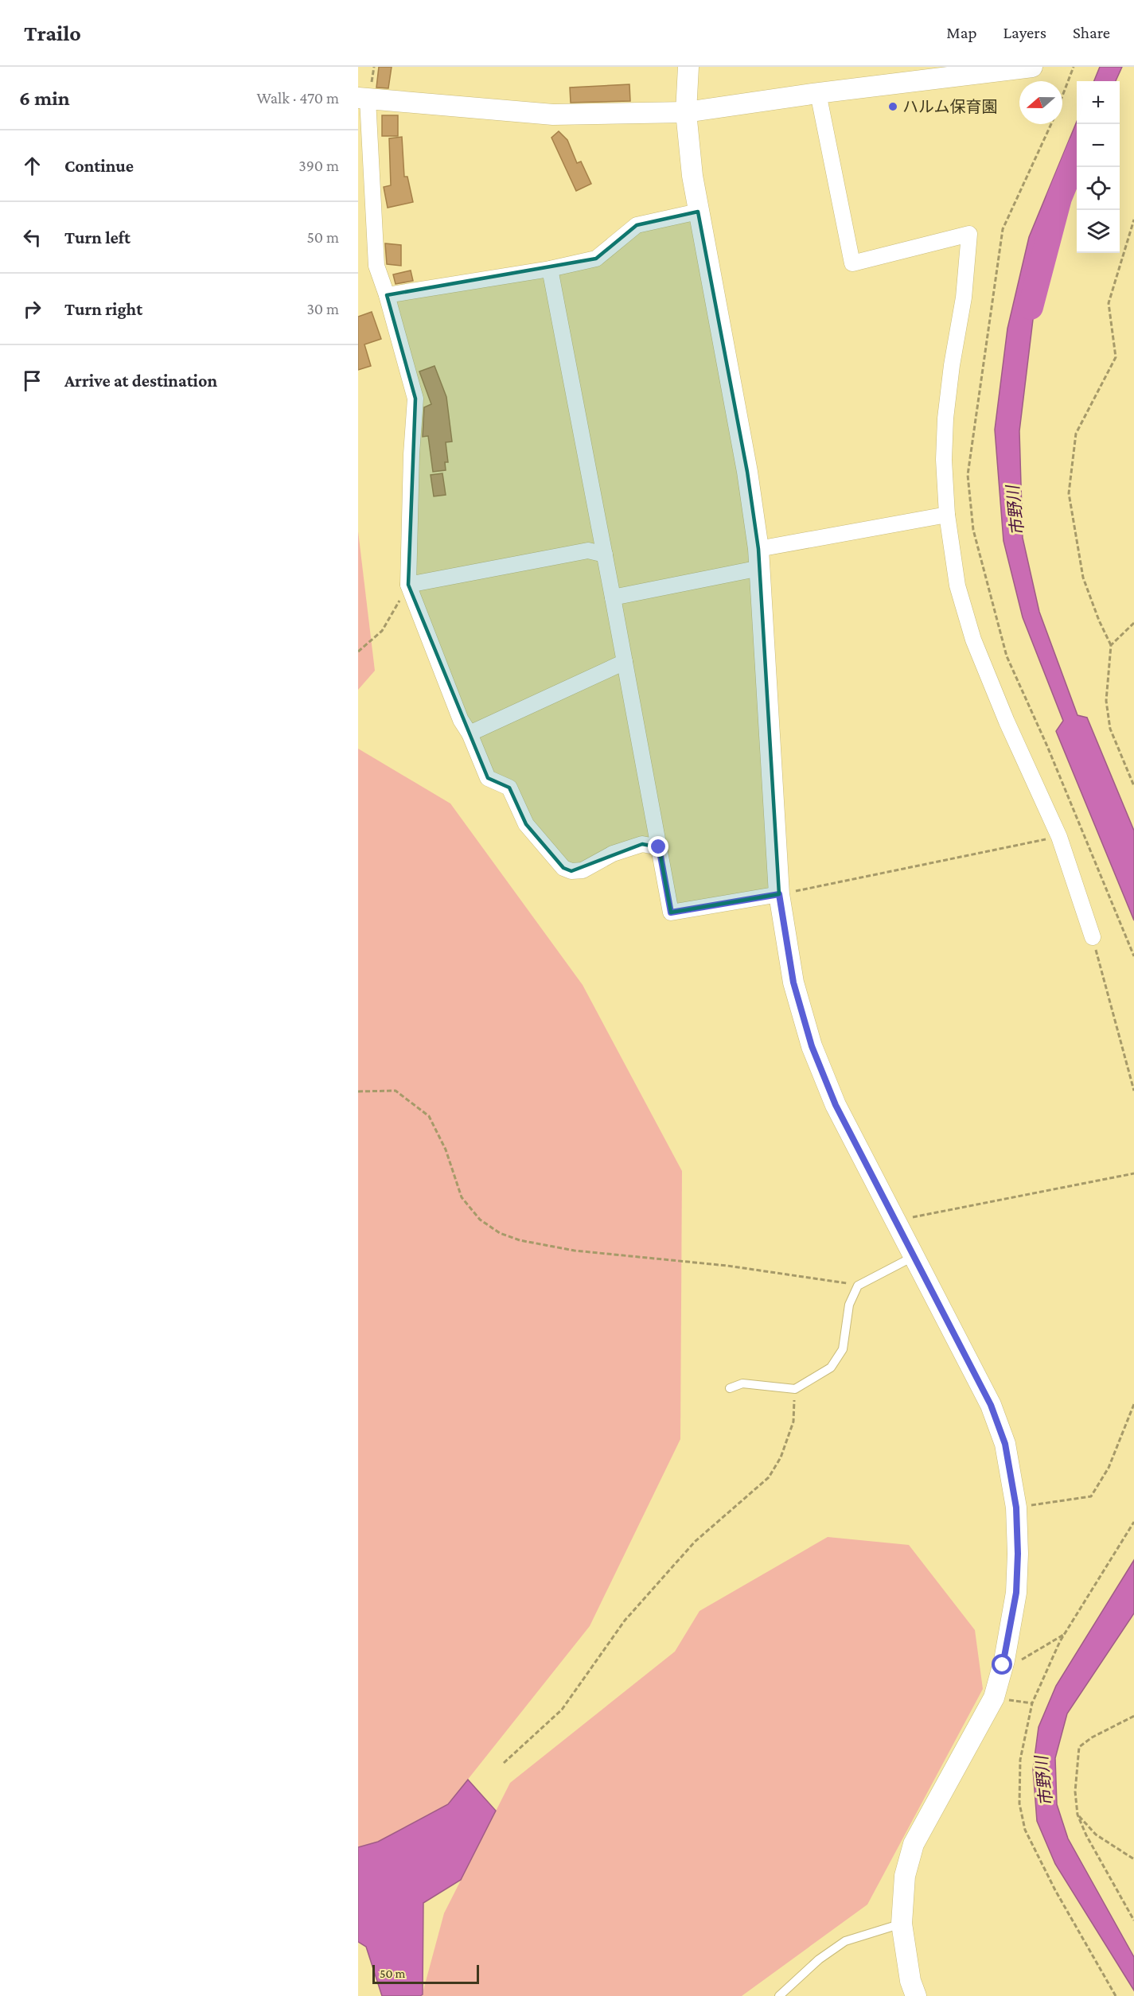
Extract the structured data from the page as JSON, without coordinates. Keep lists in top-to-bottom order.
{
  "water": ["市野川"],
  "places": ["ハルム保育園"],
  "scale_bar": "50 m",
  "north": "left",
  "page": {
    "header": "Trailo",
    "nav": ["Map", "Layers", "Share"],
    "heading": ["6 min", "Walk · 470 m"],
    "map_buttons": ["+", "−"],
    "list": [
      ["Continue", "390 m"],
      ["Turn left", "50 m"],
      ["Turn right", "30 m"],
      "Arrive at destination"
    ],
    "scale": "50 m"
  }
}
